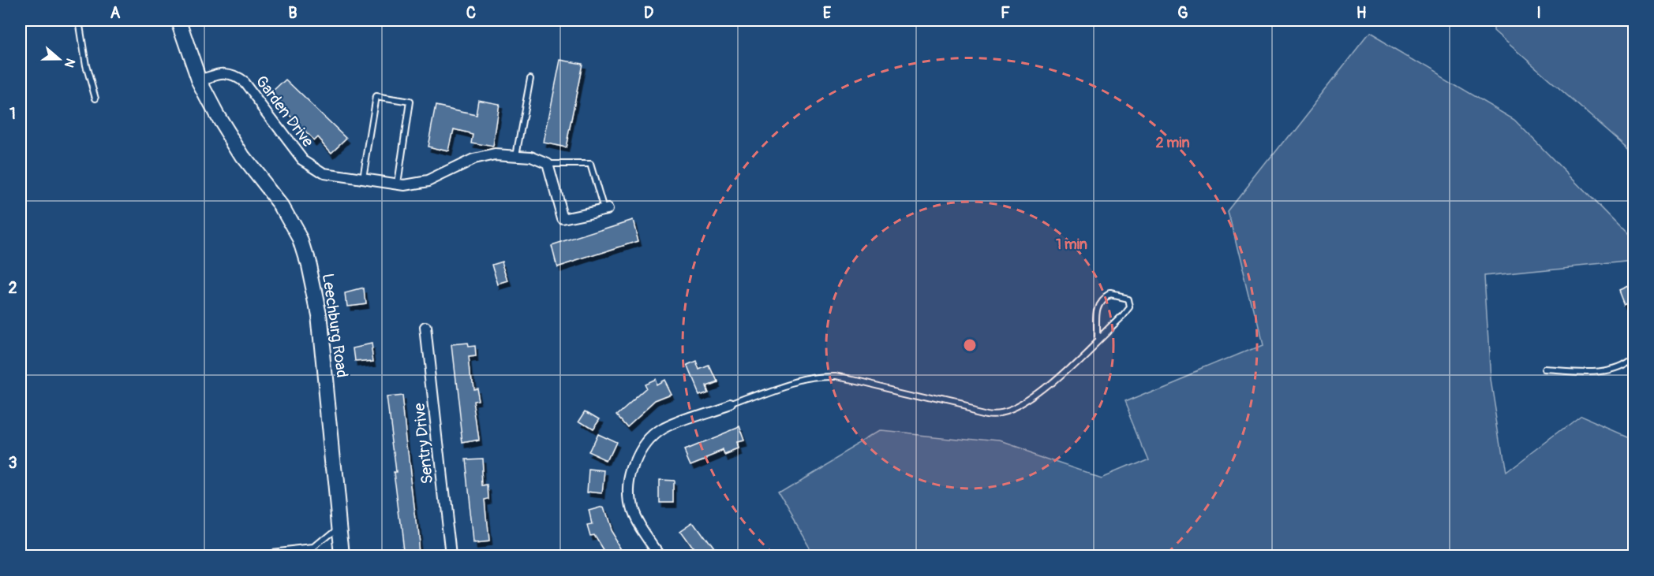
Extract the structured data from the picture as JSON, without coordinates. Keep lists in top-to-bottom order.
{
  "streets": {
    "street": ["Garden Drive", "Leechburg Road", "Sentry Drive"]
  },
  "crossings": [
    ["Garden Drive", "Leechburg Road"]
  ],
  "north": "right",
  "grid": {
    "columns": [
      "A",
      "B",
      "C",
      "D",
      "E",
      "F",
      "G",
      "H",
      "I"
    ],
    "rows": ["1", "2", "3"]
  },
  "rings": ["2 min", "1 min"]
}
